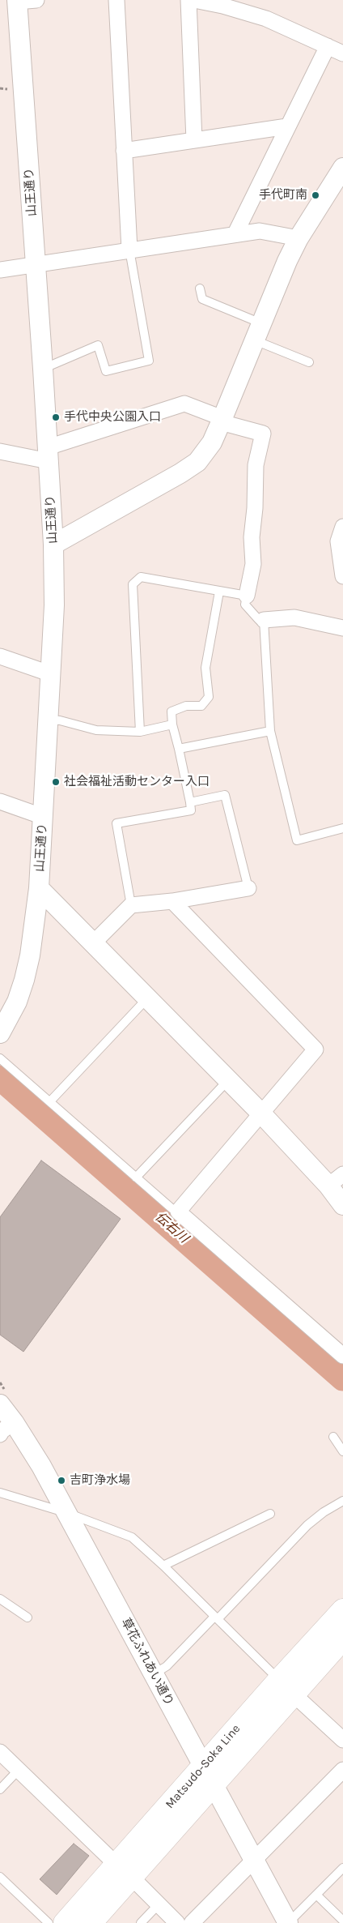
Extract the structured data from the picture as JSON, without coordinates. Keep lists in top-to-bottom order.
{
  "streets": {
    "main road": ["Matsudo-Soka Line"],
    "street": ["山王通り", "草花ふれあい通り"]
  },
  "crossings": [
    ["草花ふれあい通り", "Matsudo-Soka Line"]
  ],
  "water": ["伝右川"],
  "places": [
    "手代町南",
    "手代中央公園入口",
    "社会福祉活動センター入口",
    "吉町浄水場"
  ]
}
